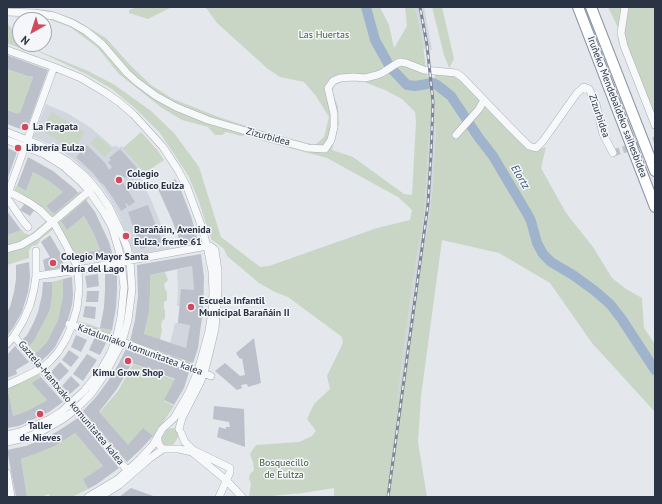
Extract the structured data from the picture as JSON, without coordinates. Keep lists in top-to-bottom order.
{
  "streets": {
    "highway": ["Iruñeko Mendebaldeko saihesbidea"],
    "street": ["Zizurbidea", "Kataluniako komunitatea kalea", "Gaztela-Mantxako komunitatea kalea"]
  },
  "water": ["Elortz"],
  "parks": ["Las Huertas", "Bosquecillo de Eultza"],
  "places": [
    "La Fragata",
    "Librería Eulza",
    "Colegio Público Eulza",
    "Barañáin, Avenida Eulza, frente 61",
    "Colegio Mayor Santa María del Lago",
    "Escuela Infantil Municipal Barañáin II",
    "Kimu Grow Shop",
    "Taller de Nieves"
  ],
  "north": "bottom left"
}
